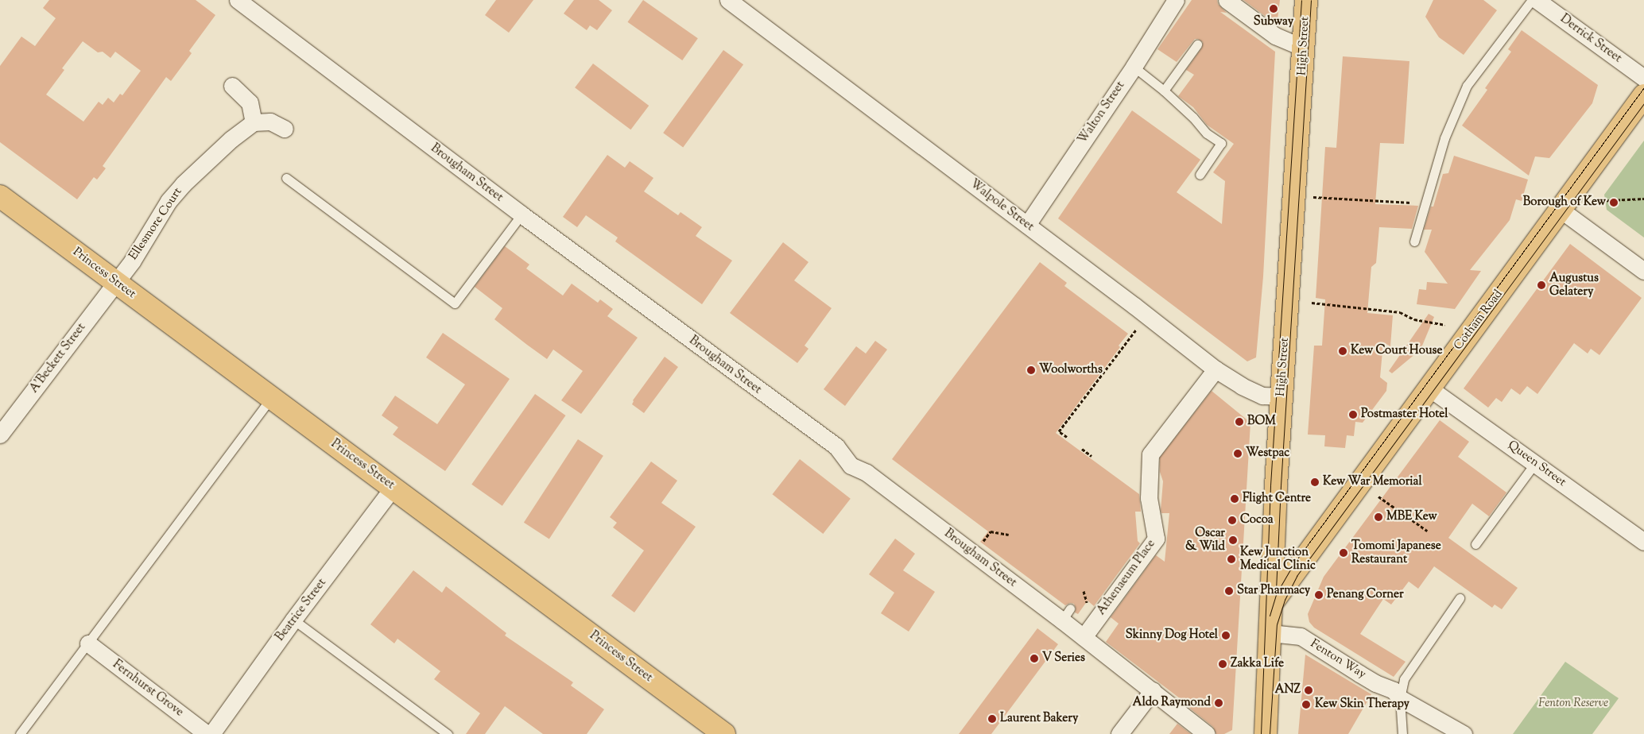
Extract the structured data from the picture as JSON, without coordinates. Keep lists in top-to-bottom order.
{
  "streets": {
    "main road": ["High Street", "Princess Street", "Cotham Road"],
    "street": [
      "Derrick Street",
      "Walton Street",
      "Brougham Street",
      "Walpole Street",
      "Ellesmore Court",
      "A'Beckett Street",
      "Queen Street",
      "Athenaeum Place",
      "Beatrice Street",
      "Fenton Way",
      "Fernhurst Grove"
    ]
  },
  "crossings": [
    ["High Street", "Walpole Street"],
    ["High Street", "Cotham Road"],
    ["High Street", "Fenton Way"],
    ["Walton Street", "Walpole Street"],
    ["Brougham Street", "Athenaeum Place"],
    ["Walpole Street", "Athenaeum Place"],
    ["Ellesmore Court", "Princess Street"],
    ["Ellesmore Court", "A'Beckett Street"],
    ["Princess Street", "A'Beckett Street"],
    ["Princess Street", "Beatrice Street"],
    ["Cotham Road", "Queen Street"]
  ],
  "parks": ["Fenton Reserve"],
  "places": [
    "Subway",
    "Borough of Kew",
    "Augustus Gelatery",
    "Kew Court House",
    "Woolworths",
    "Postmaster Hotel",
    "BOM",
    "Westpac",
    "Kew War Memorial",
    "Flight Centre",
    "MBE Kew",
    "Cocoa",
    "Oscar & Wild",
    "Tomomi Japanese Restaurant",
    "Kew Junction Medical Clinic",
    "Star Pharmacy",
    "Penang Corner",
    "Skinny Dog Hotel",
    "V Series",
    "Zakka Life",
    "ANZ",
    "Aldo Raymond",
    "Kew Skin Therapy",
    "Laurent Bakery"
  ]
}
